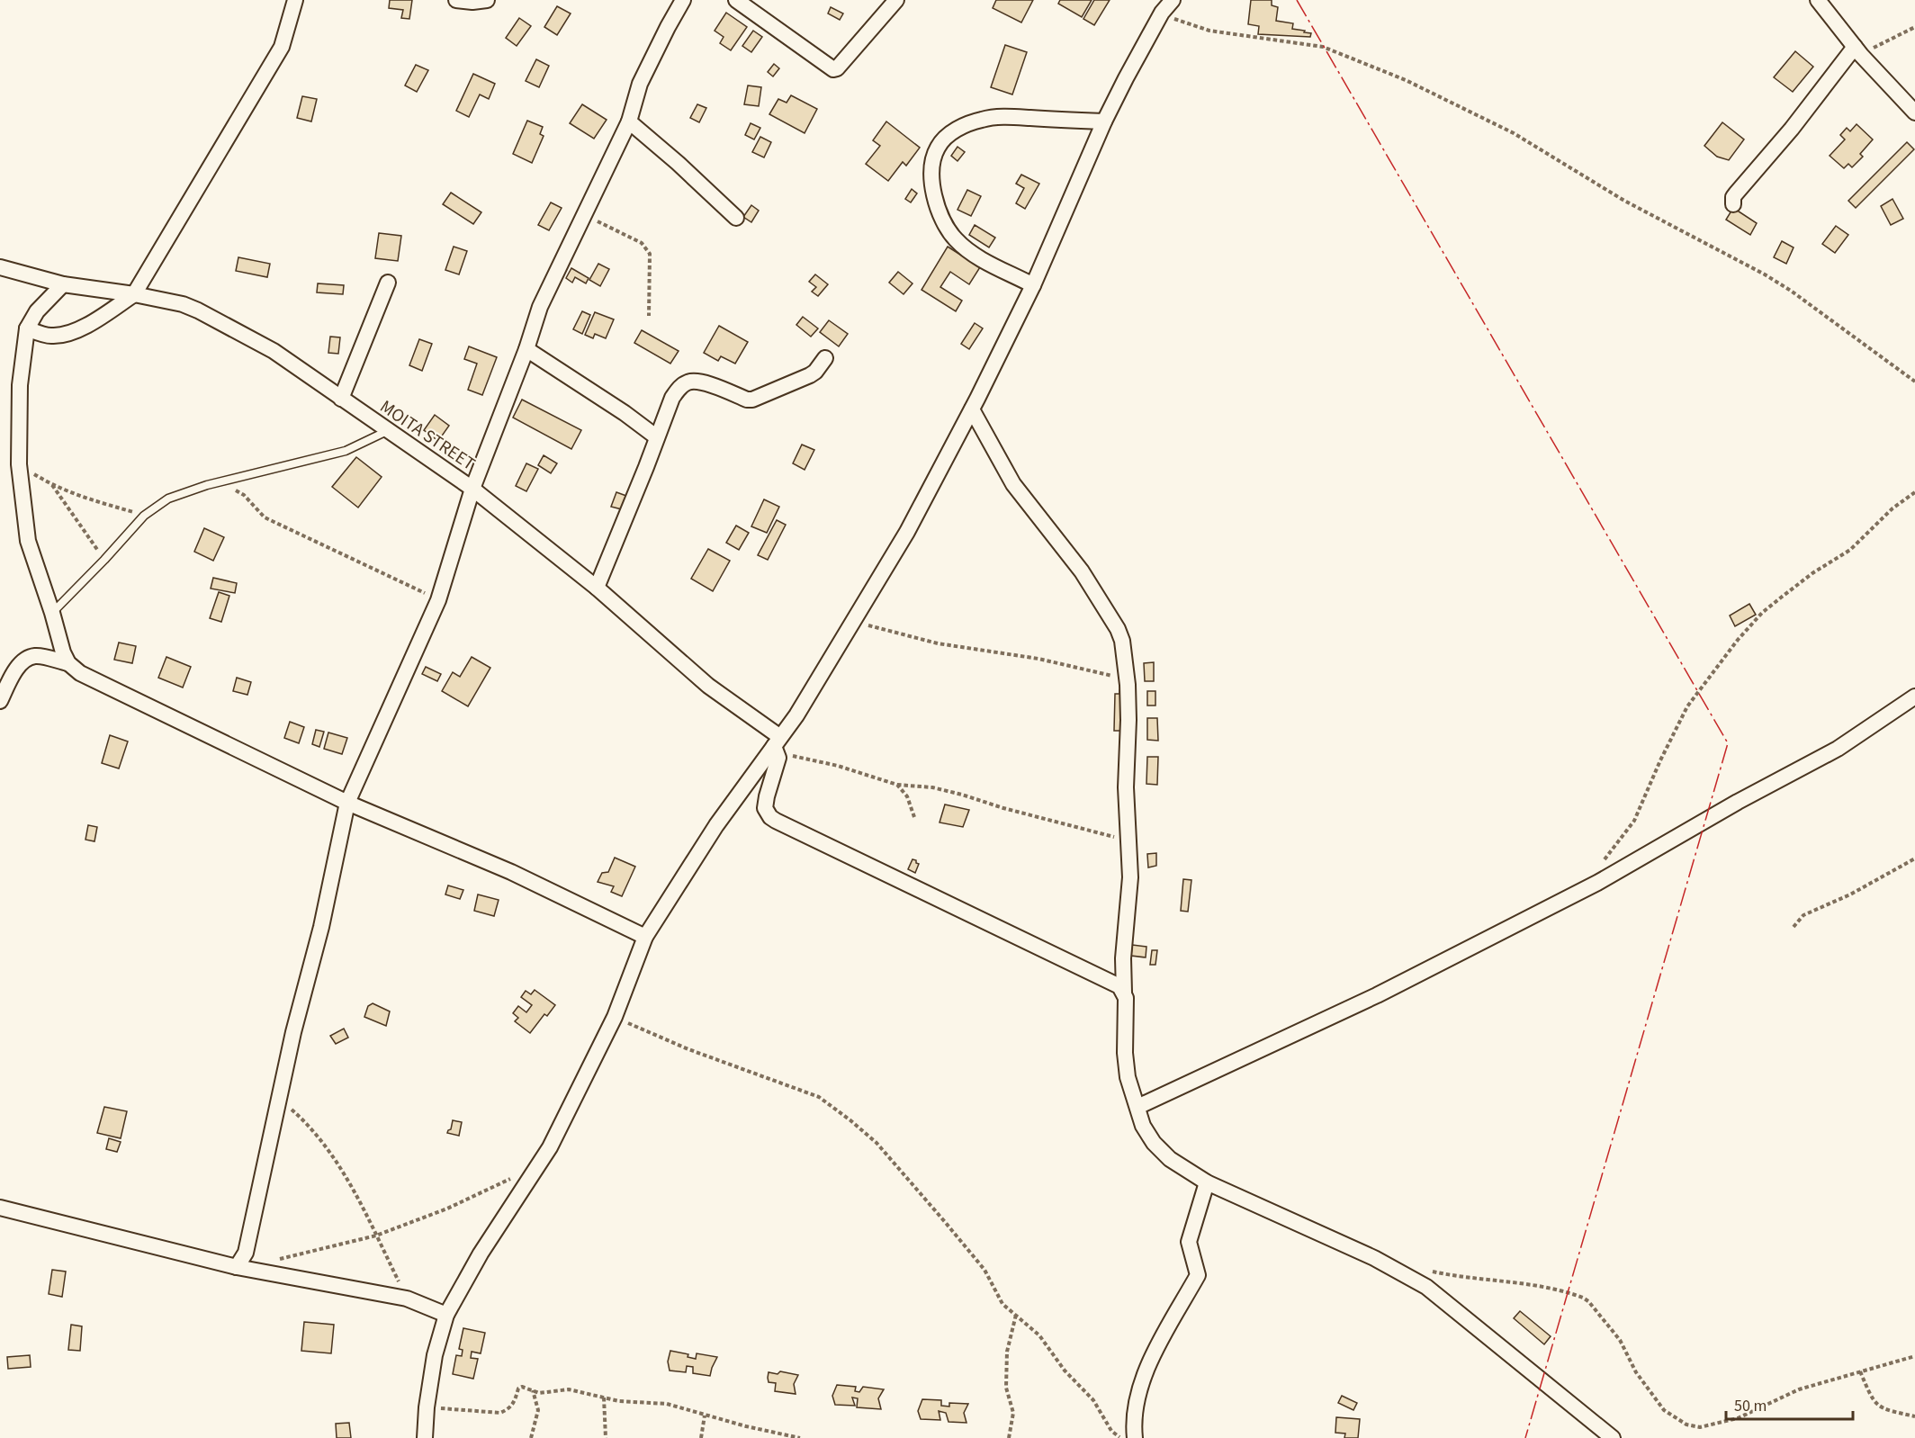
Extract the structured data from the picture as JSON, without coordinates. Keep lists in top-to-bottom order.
{
  "streets": {
    "street": ["MOITA STREET"]
  },
  "scale_bar": "50 m"
}
